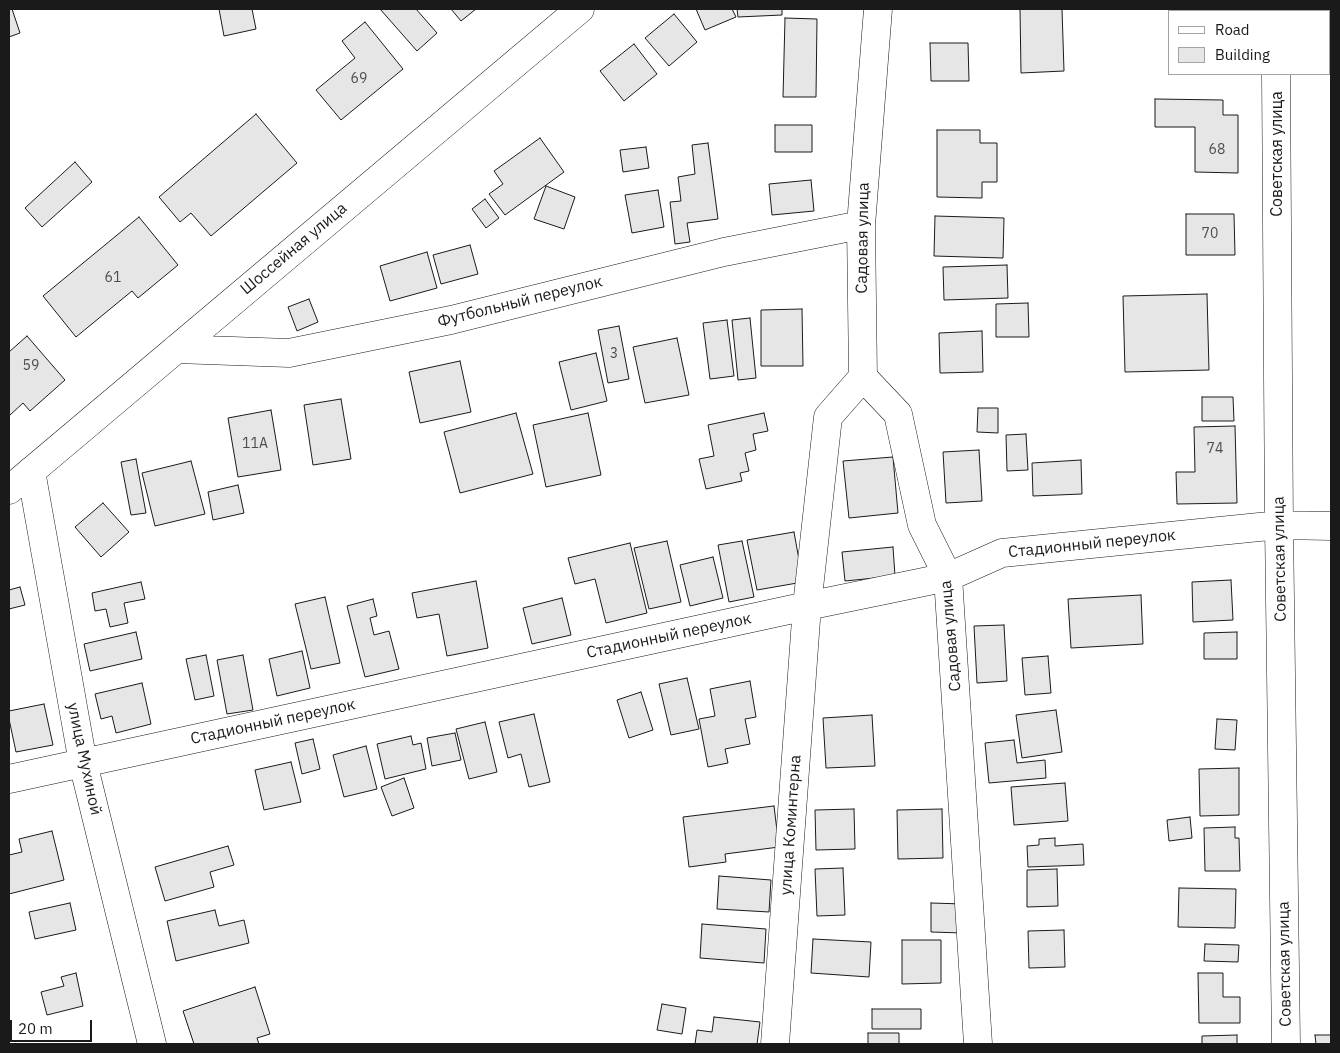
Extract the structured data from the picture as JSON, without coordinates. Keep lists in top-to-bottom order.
{
  "streets": {
    "street": [
      "Советская улица",
      "Садовая улица",
      "Шоссейная улица",
      "Футбольный переулок",
      "Стадионный переулок",
      "улица Мухиной",
      "улица Коминтерна"
    ]
  },
  "crossings": [
    ["Советская улица", "Стадионный переулок"],
    ["Садовая улица", "Футбольный переулок"],
    ["Садовая улица", "Стадионный переулок"],
    ["Садовая улица", "улица Коминтерна"],
    ["Шоссейная улица", "Футбольный переулок"],
    ["Шоссейная улица", "улица Мухиной"],
    ["Стадионный переулок", "улица Мухиной"],
    ["Стадионный переулок", "улица Коминтерна"]
  ],
  "house_numbers": [
    "69",
    "68",
    "70",
    "61",
    "3",
    "59",
    "11А",
    "74"
  ],
  "legend": ["Road", "Building"],
  "scale_bar": "20 m"
}
